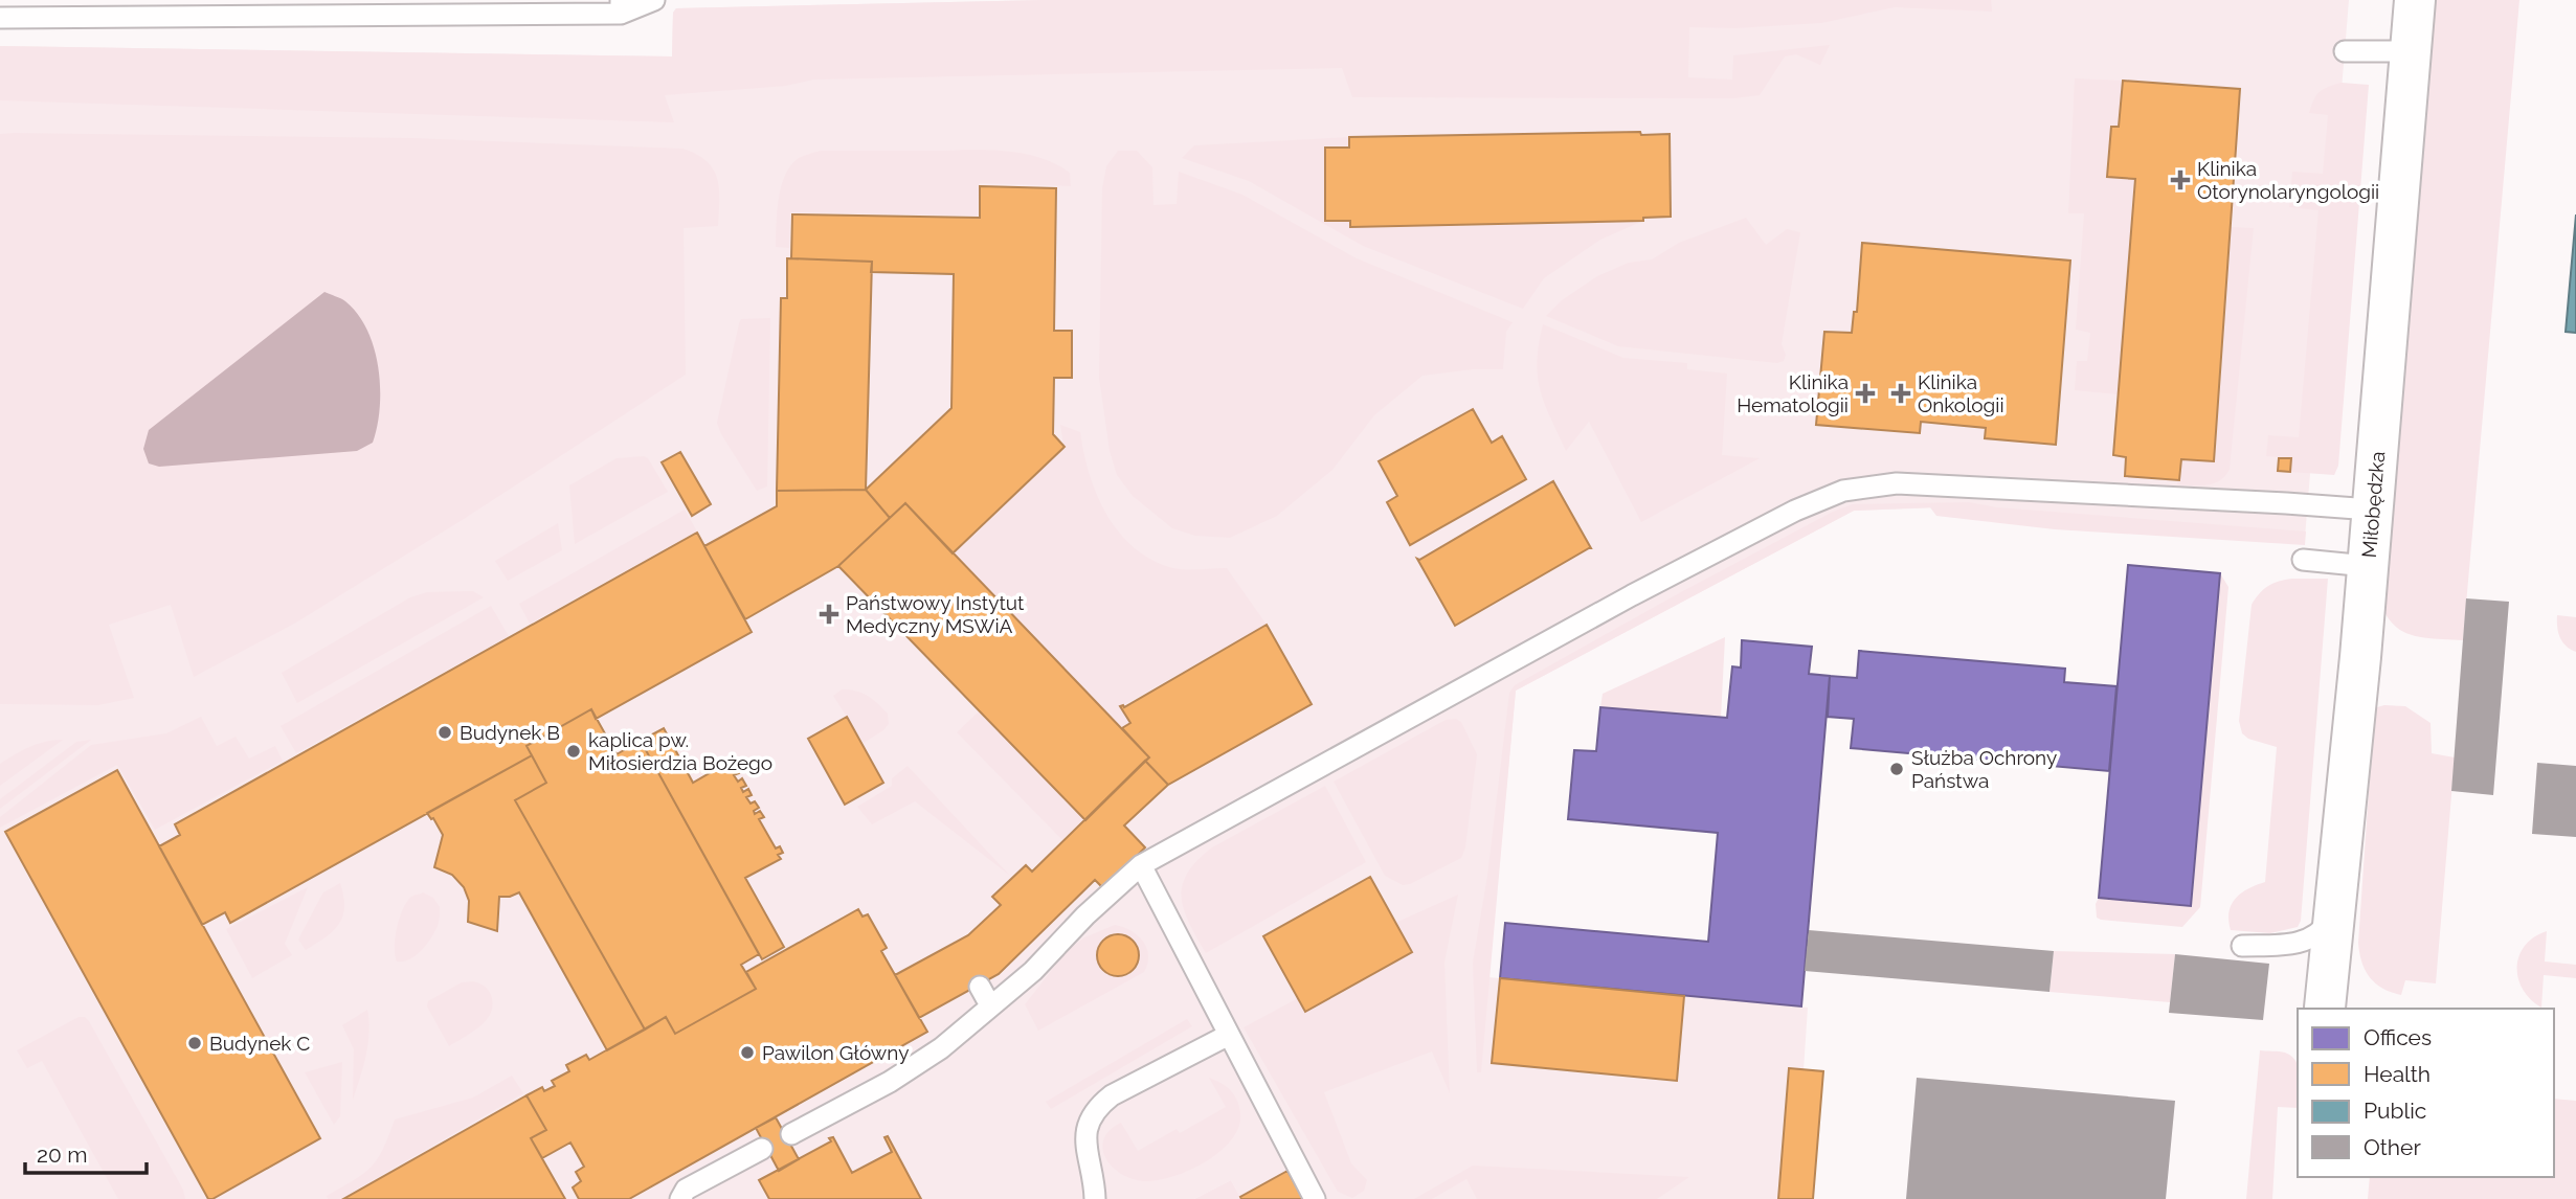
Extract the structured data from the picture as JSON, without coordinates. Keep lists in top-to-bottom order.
{
  "streets": {
    "street": ["Miłobędzka"]
  },
  "places": {
    "health": [
      "Klinika Otorynolaryngologii",
      "Klinika Hematologii",
      "Klinika Onkologii",
      "Państwowy Instytut Medyczny MSWiA"
    ],
    "other": [
      "Budynek B",
      "kaplica pw. Miłosierdzia Bożego",
      "Służba Ochrony Państwa",
      "Budynek C",
      "Pawilon Główny"
    ]
  },
  "legend": [
    "Offices",
    "Health",
    "Public",
    "Other"
  ],
  "scale_bar": "20 m"
}
